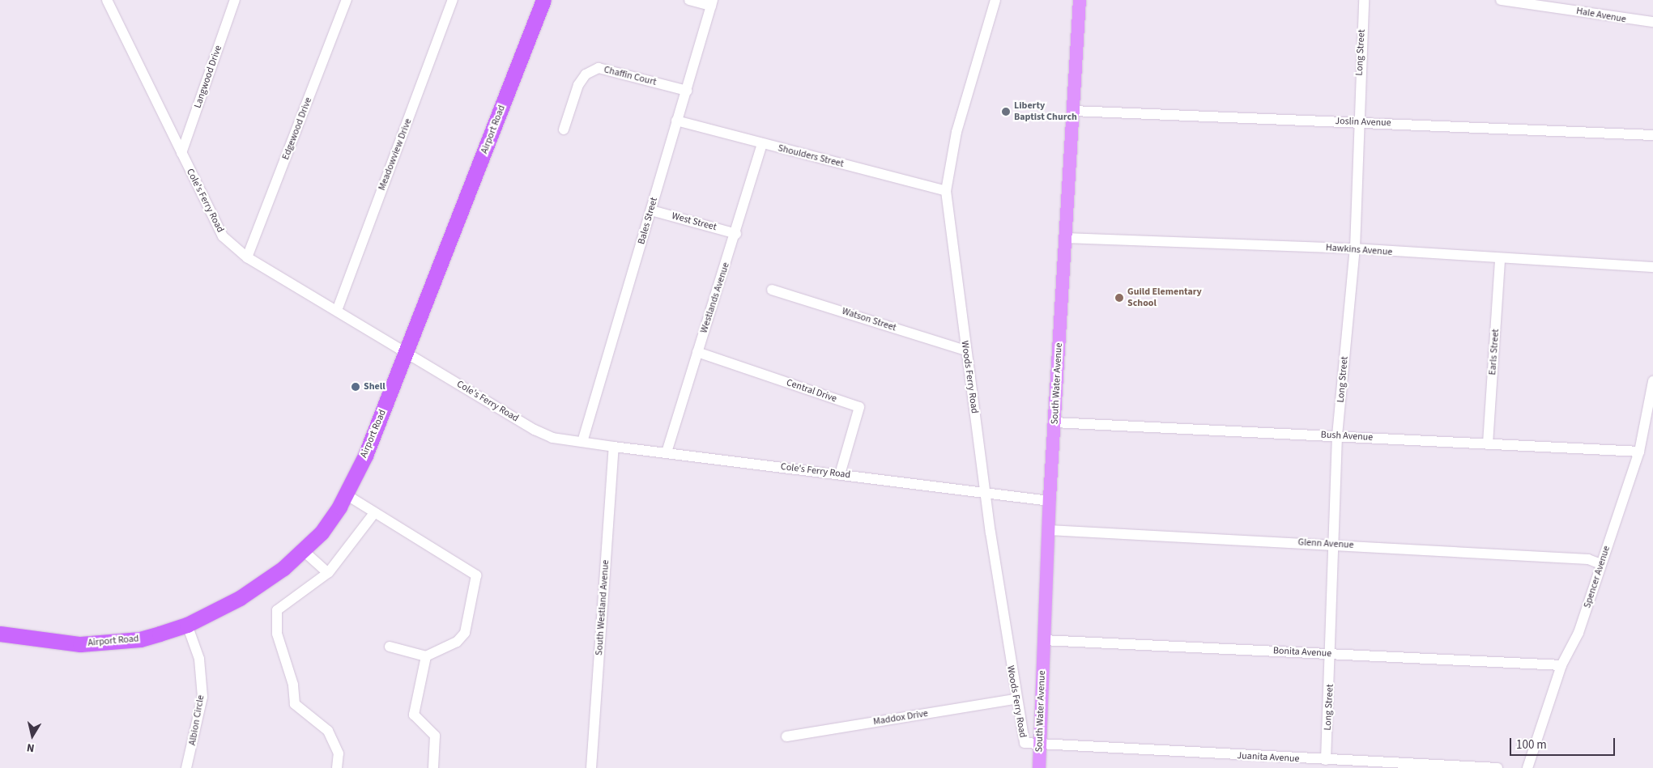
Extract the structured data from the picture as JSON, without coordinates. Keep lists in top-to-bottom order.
{
  "streets": {
    "highway": ["Airport Road"],
    "main road": ["South Water Avenue"],
    "street": [
      "Hale Avenue",
      "Long Street",
      "Chaffin Court",
      "Langwood Drive",
      "Joslin Avenue",
      "Edgewood Drive",
      "Meadowview Drive",
      "Shoulders Street",
      "Cole's Ferry Road",
      "Bales Street",
      "West Street",
      "Hawkins Avenue",
      "Westlands Avenue",
      "Watson Street",
      "Earls Street",
      "Woods Ferry Road",
      "Central Drive",
      "Bush Avenue",
      "Glenn Avenue",
      "Spencer Avenue",
      "South Westland Avenue",
      "Bonita Avenue",
      "Maddox Drive",
      "Albion Circle",
      "Juanita Avenue"
    ]
  },
  "crossings": [
    ["Long Street", "Joslin Avenue"],
    ["Long Street", "Hawkins Avenue"],
    ["Long Street", "Bush Avenue"],
    ["Long Street", "Glenn Avenue"],
    ["Long Street", "Bonita Avenue"],
    ["Long Street", "Juanita Avenue"],
    ["Chaffin Court", "Bales Street"],
    ["Langwood Drive", "Cole's Ferry Road"],
    ["Joslin Avenue", "South Water Avenue"],
    ["Edgewood Drive", "Cole's Ferry Road"],
    ["Airport Road", "Cole's Ferry Road"],
    ["Airport Road", "Albion Circle"],
    ["Meadowview Drive", "Cole's Ferry Road"],
    ["Shoulders Street", "Bales Street"],
    ["Shoulders Street", "Westlands Avenue"],
    ["Shoulders Street", "Woods Ferry Road"],
    ["Cole's Ferry Road", "Bales Street"],
    ["Cole's Ferry Road", "Westlands Avenue"],
    ["Cole's Ferry Road", "Woods Ferry Road"],
    ["Cole's Ferry Road", "South Water Avenue"],
    ["Cole's Ferry Road", "Central Drive"],
    ["Cole's Ferry Road", "South Westland Avenue"],
    ["Bales Street", "West Street"],
    ["West Street", "Westlands Avenue"],
    ["Hawkins Avenue", "Earls Street"],
    ["Hawkins Avenue", "South Water Avenue"],
    ["Westlands Avenue", "Central Drive"],
    ["Watson Street", "Woods Ferry Road"],
    ["Earls Street", "Bush Avenue"],
    ["Woods Ferry Road", "South Water Avenue"],
    ["Woods Ferry Road", "Maddox Drive"],
    ["Woods Ferry Road", "Juanita Avenue"],
    ["South Water Avenue", "Bush Avenue"],
    ["South Water Avenue", "Glenn Avenue"],
    ["South Water Avenue", "Bonita Avenue"],
    ["South Water Avenue", "Juanita Avenue"],
    ["Bush Avenue", "Spencer Avenue"],
    ["Glenn Avenue", "Spencer Avenue"],
    ["Spencer Avenue", "Bonita Avenue"]
  ],
  "places": ["Liberty Baptist Church", "Guild Elementary School", "Shell"],
  "scale_bar": "100 m",
  "north": "bottom"
}
